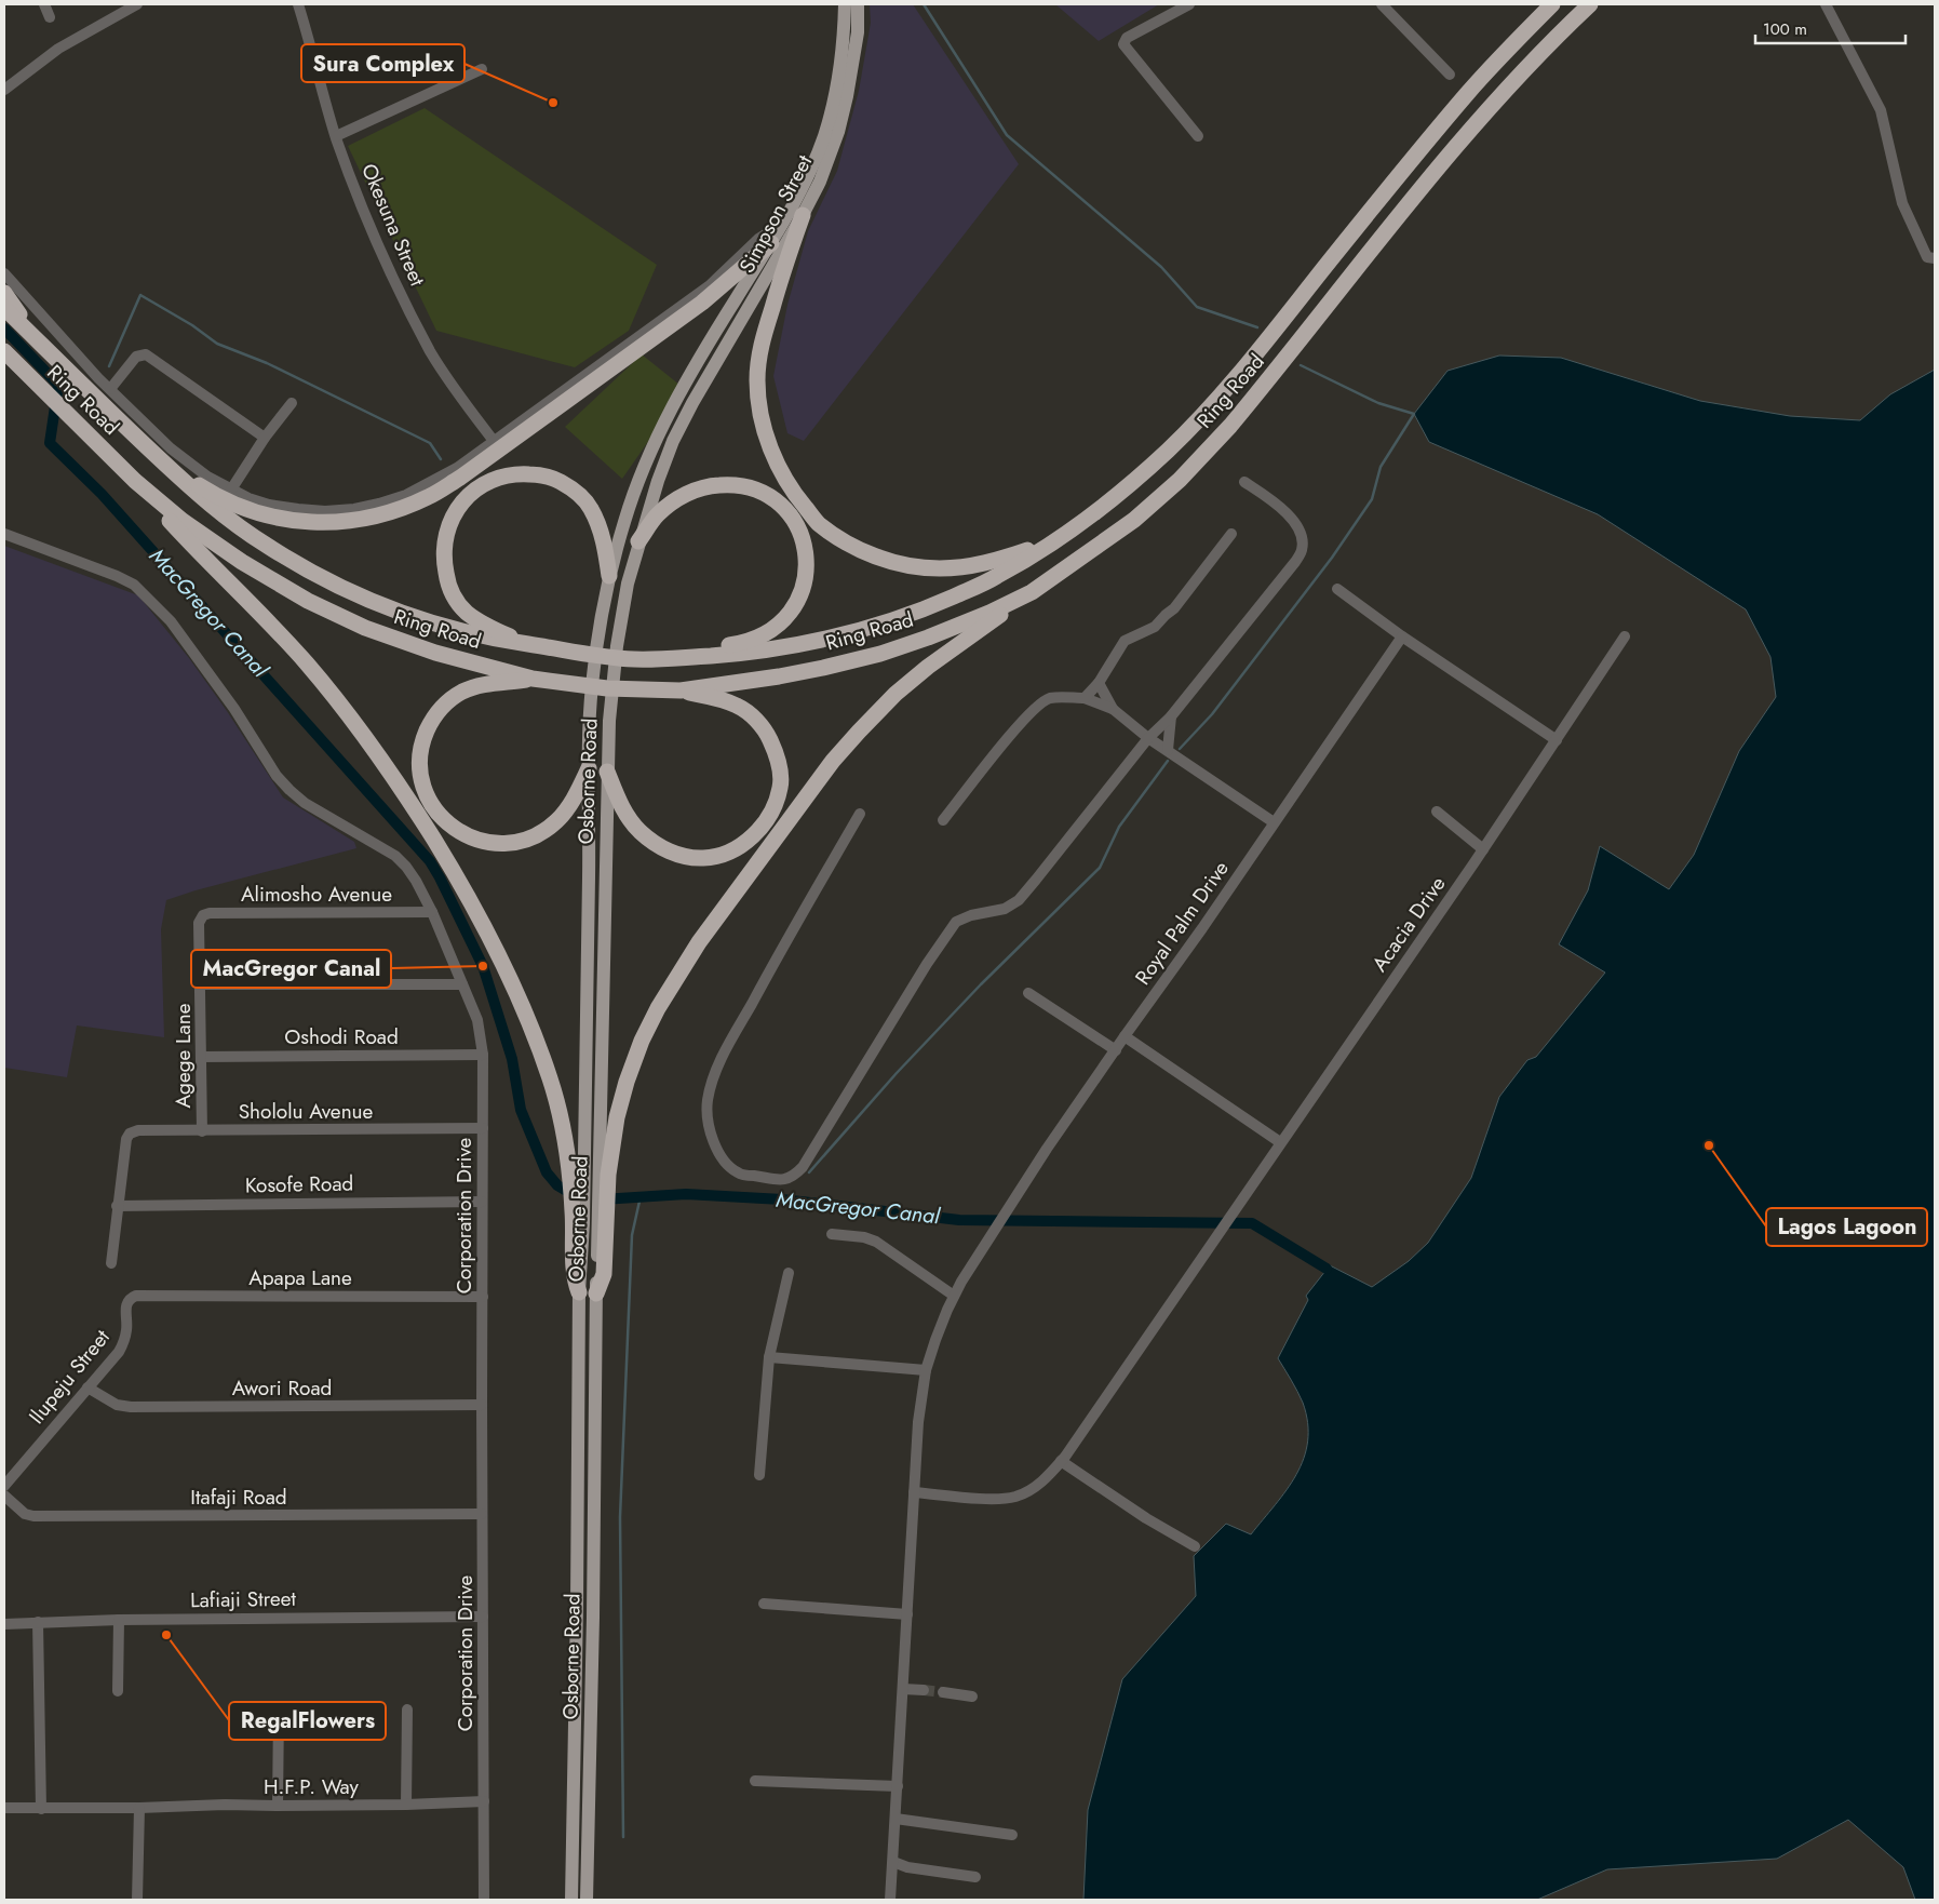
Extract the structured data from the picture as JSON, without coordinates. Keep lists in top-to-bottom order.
{
  "streets": {
    "highway": ["Ring Road"],
    "main road": ["Simpson Street", "Osborne Road"],
    "street": [
      "Okesuna Street",
      "Alimosho Avenue",
      "Royal Palm Drive",
      "Acacia Drive",
      "Oshodi Road",
      "Agege Lane",
      "Shololu Avenue",
      "Kosofe Road",
      "Corporation Drive",
      "Apapa Lane",
      "Ilupeju Street",
      "Awori Road",
      "Itafaji Road",
      "Lafiaji Street",
      "H.F.P. Way"
    ]
  },
  "crossings": [
    ["Simpson Street", "Osborne Road"],
    ["Alimosho Avenue", "Agege Lane"],
    ["Alimosho Avenue", "Corporation Drive"],
    ["Royal Palm Drive", "Acacia Drive"],
    ["Oshodi Road", "Agege Lane"],
    ["Oshodi Road", "Corporation Drive"],
    ["Agege Lane", "Shololu Avenue"],
    ["Shololu Avenue", "Kosofe Road"],
    ["Shololu Avenue", "Corporation Drive"],
    ["Kosofe Road", "Corporation Drive"],
    ["Corporation Drive", "Apapa Lane"],
    ["Corporation Drive", "Awori Road"],
    ["Corporation Drive", "Itafaji Road"],
    ["Corporation Drive", "Lafiaji Street"],
    ["Corporation Drive", "H.F.P. Way"],
    ["Apapa Lane", "Ilupeju Street"],
    ["Ilupeju Street", "Awori Road"]
  ],
  "water": ["MacGregor Canal"],
  "places": [
    "Sura Complex",
    "MacGregor Canal",
    "Lagos Lagoon",
    "RegalFlowers"
  ],
  "scale_bar": "100 m"
}
